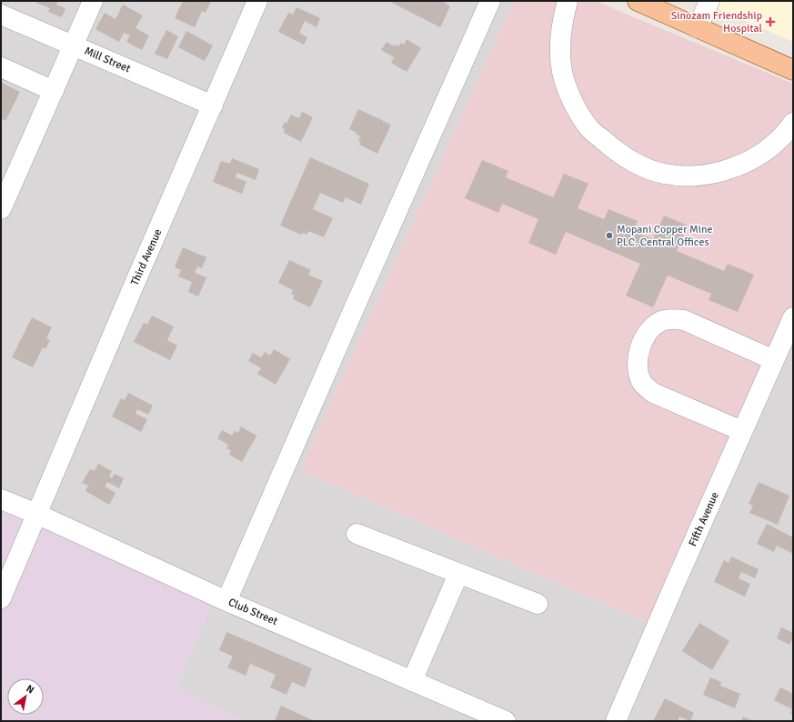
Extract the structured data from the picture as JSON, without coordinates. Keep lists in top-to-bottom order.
{
  "streets": {
    "street": [
      "Mill Street",
      "Third Avenue",
      "Fifth Avenue",
      "Club Street"
    ]
  },
  "crossings": [
    ["Mill Street", "Third Avenue"],
    ["Third Avenue", "Club Street"]
  ],
  "places": {
    "health": ["Sinozam Friendship Hospital"],
    "other": ["Mopani Copper Mine PLC. Central Offices"]
  },
  "north": "top right"
}
